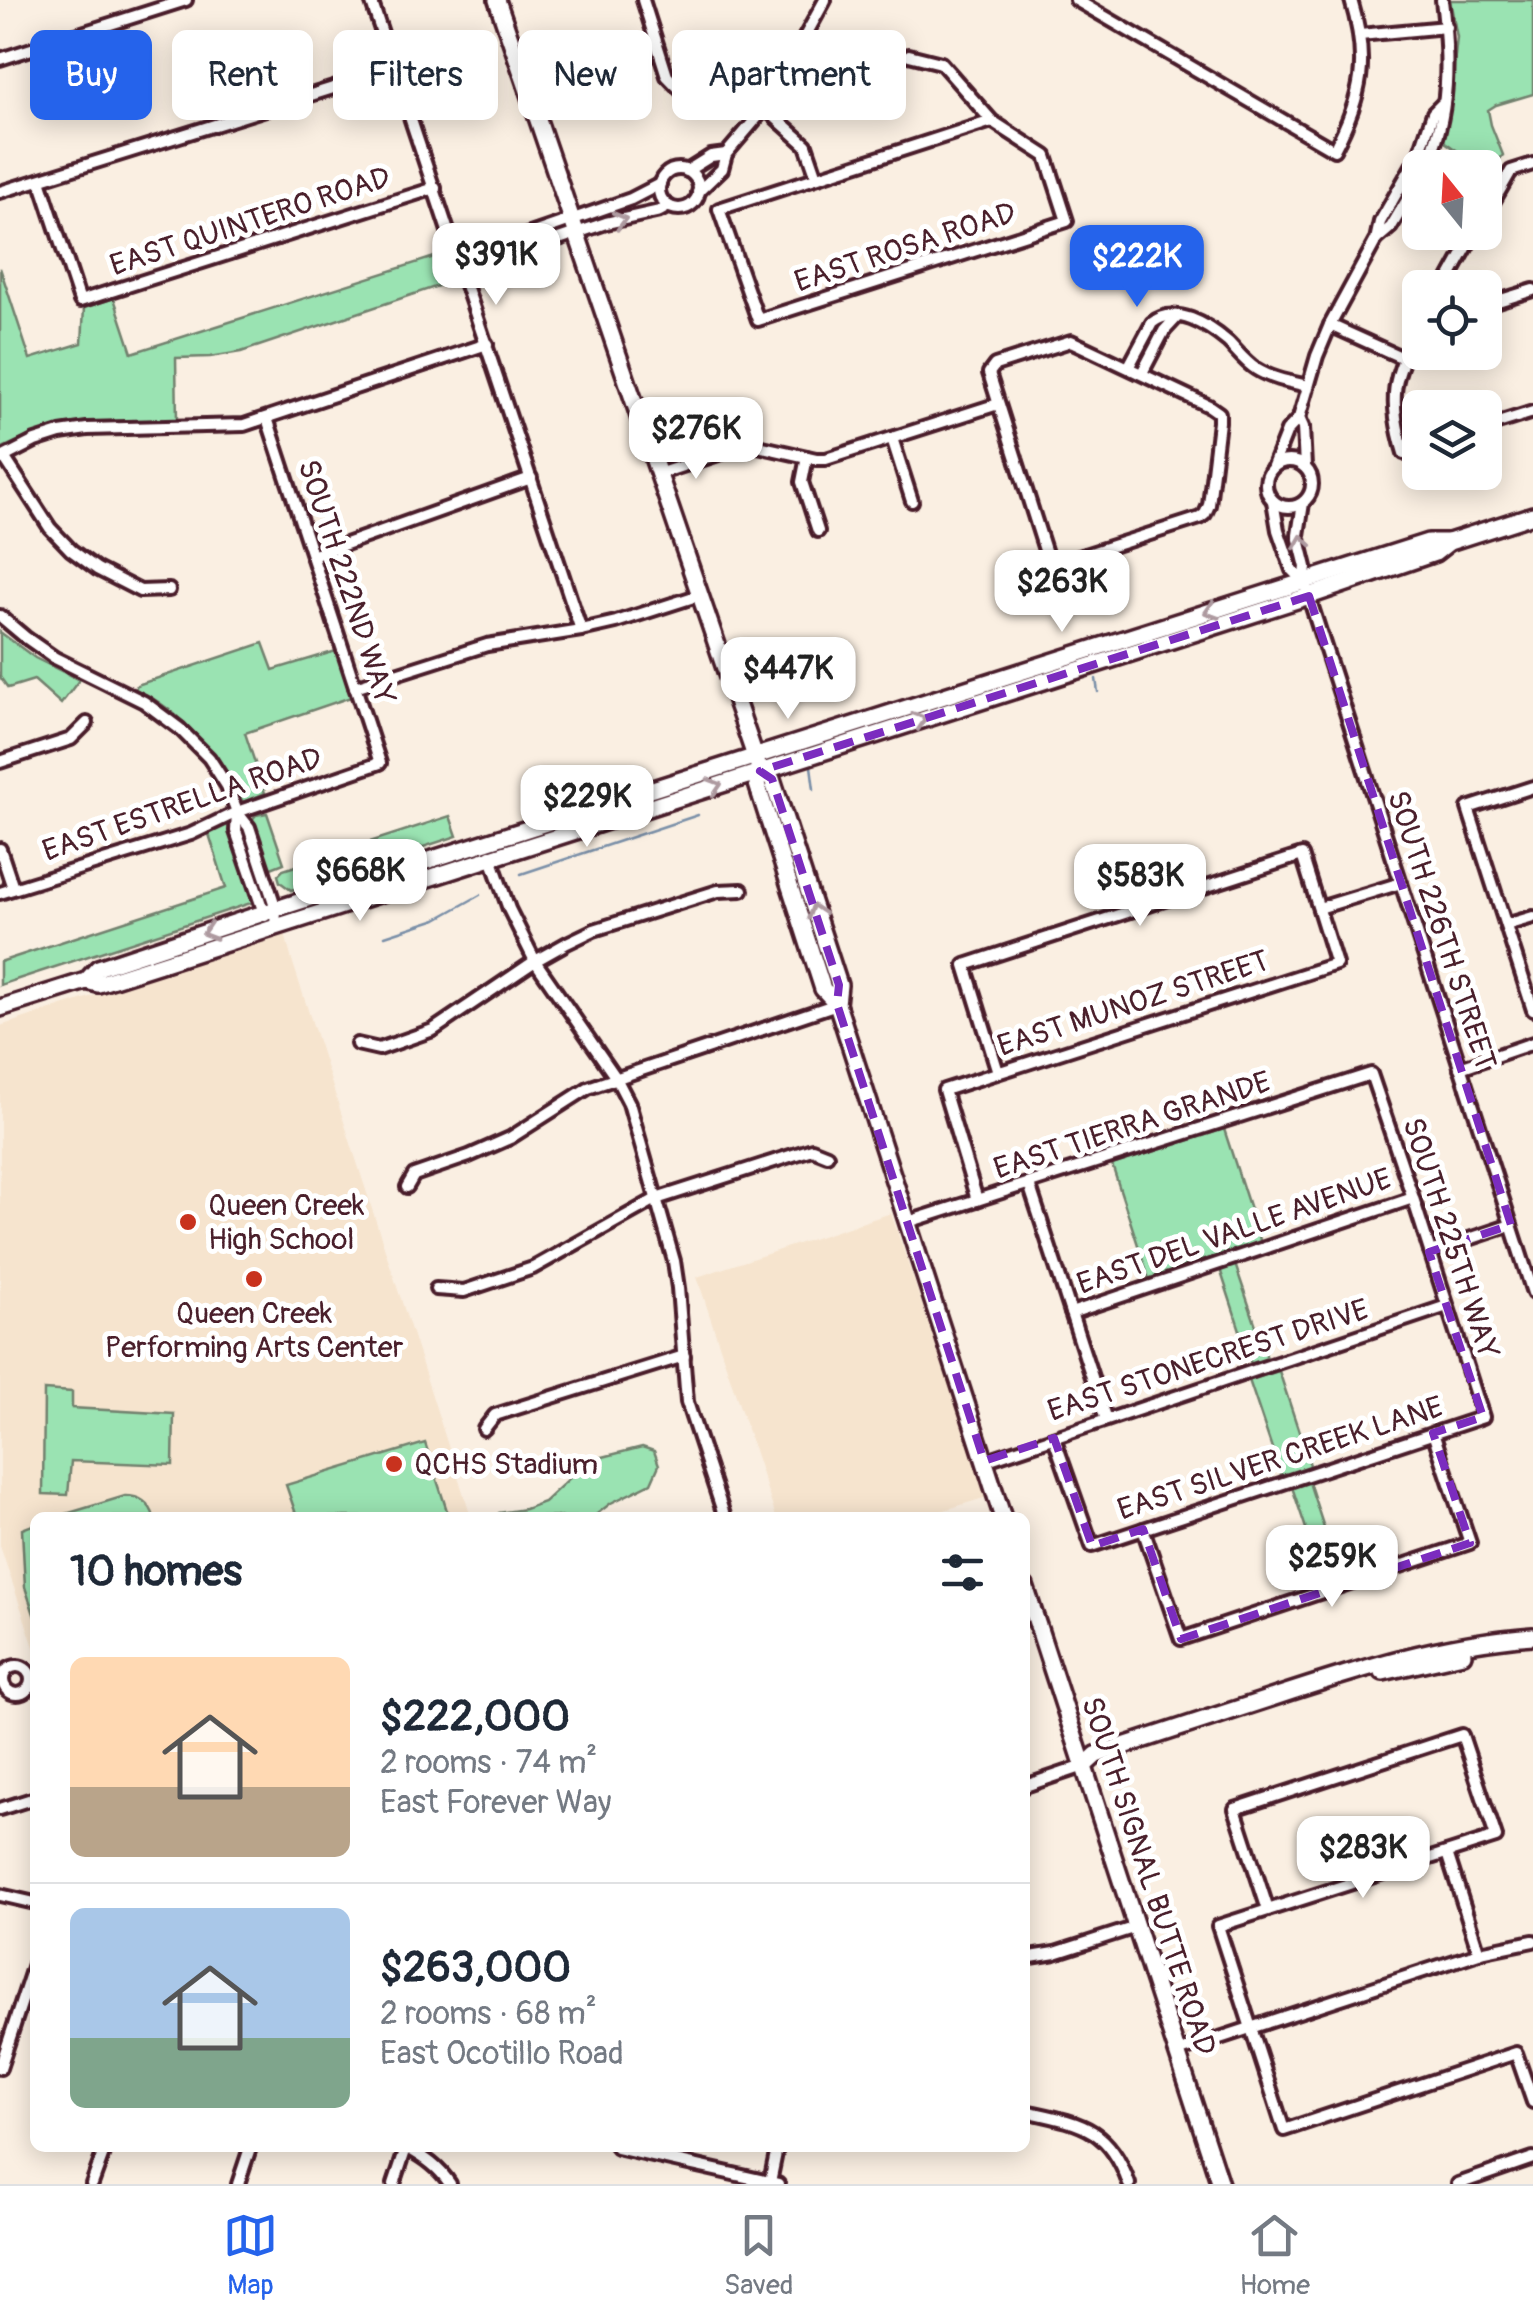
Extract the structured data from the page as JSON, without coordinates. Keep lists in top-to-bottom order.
{
  "streets": {
    "street": [
      "EAST QUINTERO ROAD",
      "EAST ROSA ROAD",
      "SOUTH 222ND WAY",
      "EAST ESTRELLA ROAD",
      "SOUTH 226TH STREET",
      "EAST MUNOZ STREET",
      "EAST TIERRA GRANDE",
      "EAST DEL VALLE AVENUE",
      "SOUTH 225TH WAY",
      "EAST STONECREST DRIVE",
      "EAST SILVER CREEK LANE",
      "SOUTH SIGNAL BUTTE ROAD"
    ]
  },
  "crossings": [
    ["SOUTH 222ND WAY", "EAST ESTRELLA ROAD"],
    ["EAST MUNOZ STREET", "EAST TIERRA GRANDE"],
    ["EAST TIERRA GRANDE", "SOUTH 225TH WAY"],
    ["EAST DEL VALLE AVENUE", "SOUTH 225TH WAY"],
    ["SOUTH 225TH WAY", "EAST STONECREST DRIVE"],
    ["SOUTH 225TH WAY", "EAST SILVER CREEK LANE"],
    ["EAST STONECREST DRIVE", "EAST SILVER CREEK LANE"]
  ],
  "places": ["Queen Creek High School", "Queen Creek Performing Arts Center", "QCHS Stadium"],
  "north": "top",
  "page": {
    "chip": [
      "Buy",
      "Rent",
      "Filters",
      "New",
      "Apartment"
    ],
    "price": [
      "$391K",
      "$222K",
      "$276K",
      "$263K",
      "$447K",
      "$229K",
      "$668K",
      "$583K",
      "$259K",
      "$283K"
    ],
    "heading": "10 homes",
    "list": [
      {
        "name": "$222,000",
        "note": "2 rooms · 74 m² · East Forever Way"
      },
      {
        "name": "$263,000",
        "note": "2 rooms · 68 m² · East Ocotillo Road"
      }
    ],
    "tabs": ["Map", "Saved", "Home"]
  }
}
